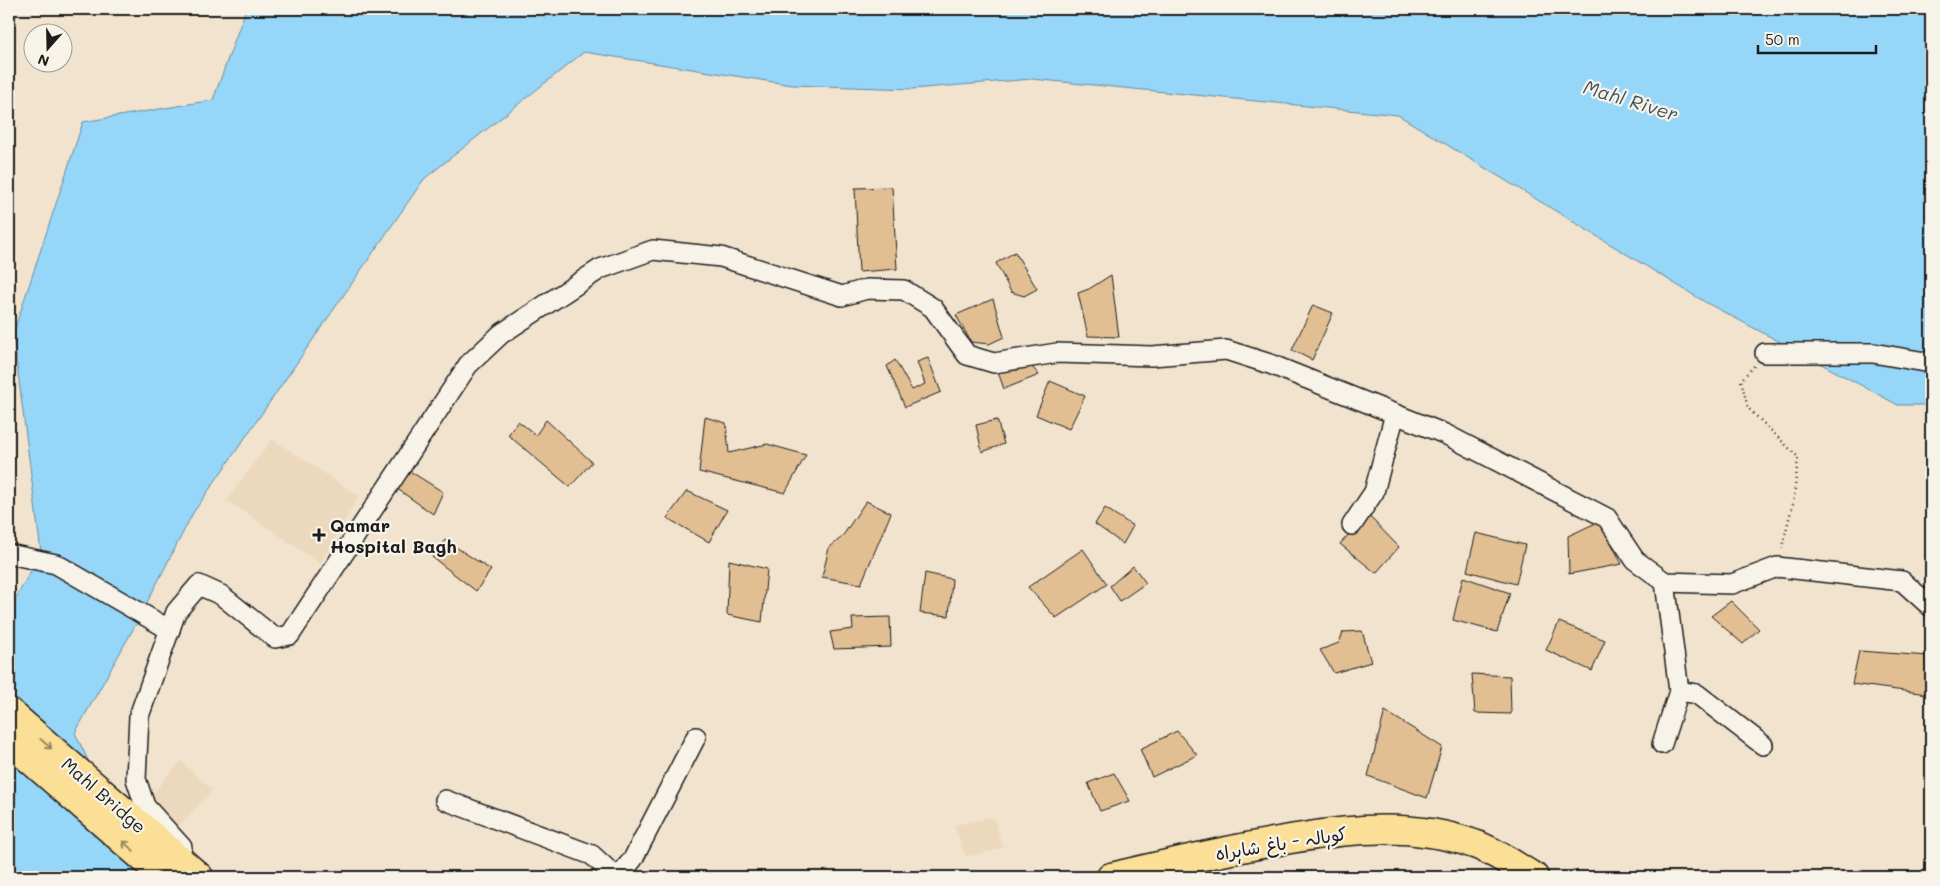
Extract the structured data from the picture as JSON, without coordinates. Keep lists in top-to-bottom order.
{
  "streets": {
    "main road": ["Mahl Bridge", "کوہالہ - باغ شاہراہ"]
  },
  "water": ["Mahl River"],
  "places": {
    "health": ["Qamar Hospital Bagh"]
  },
  "scale_bar": "50 m",
  "north": "bottom"
}
